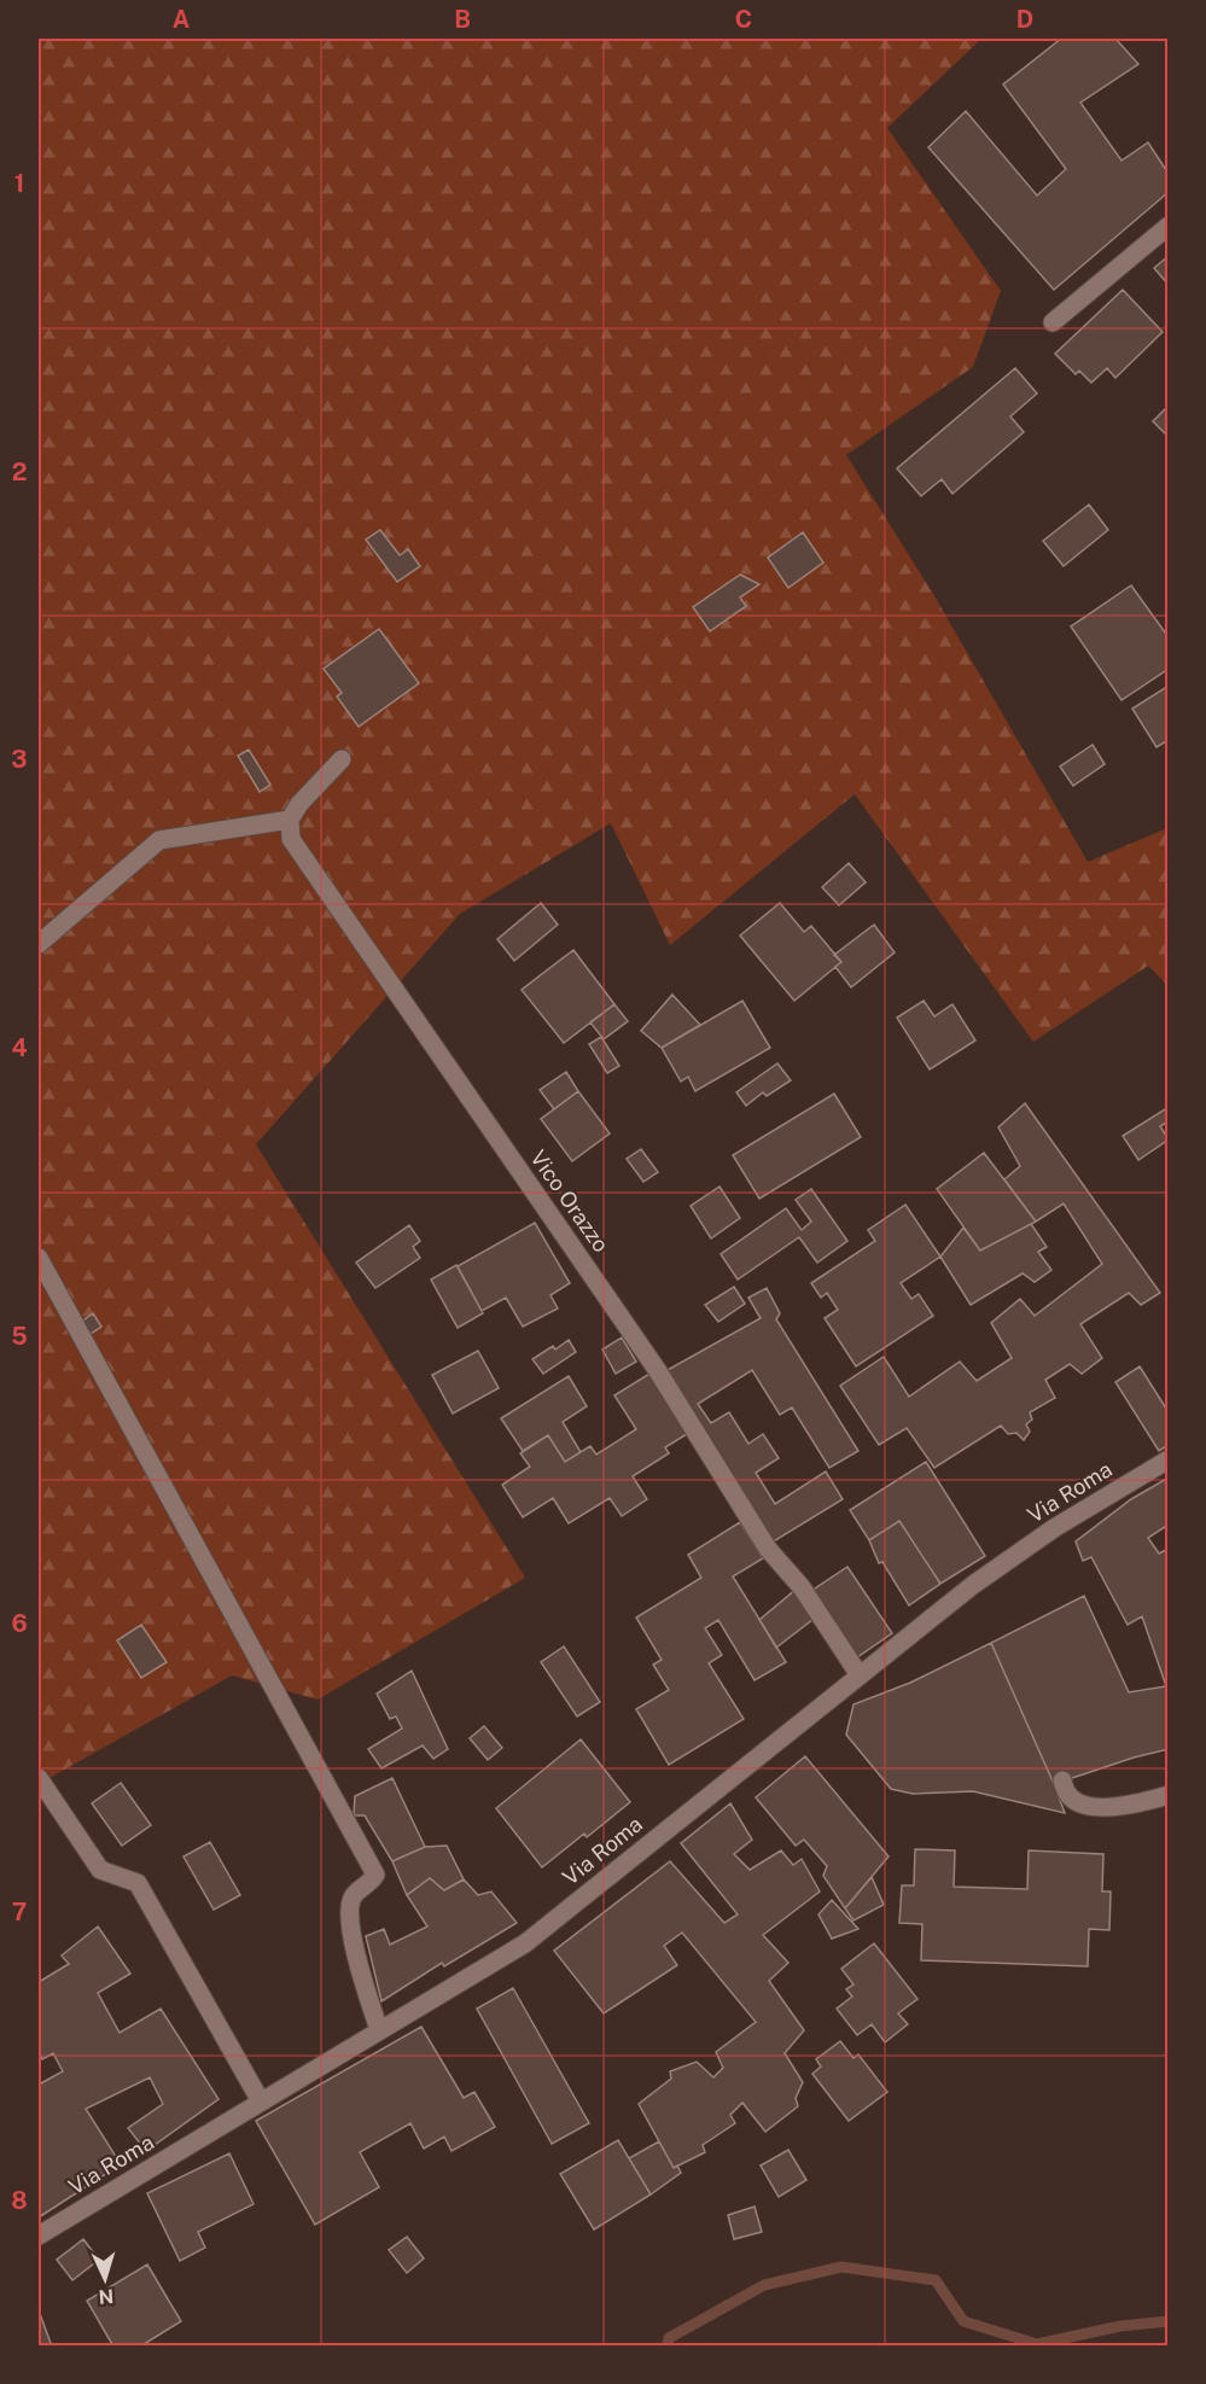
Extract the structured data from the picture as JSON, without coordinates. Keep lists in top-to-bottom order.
{
  "streets": {
    "street": ["Vico Orazzo", "Via Roma"]
  },
  "crossings": [
    ["Vico Orazzo", "Via Roma"]
  ],
  "north": "bottom",
  "grid": {
    "columns": [
      "A",
      "B",
      "C",
      "D"
    ],
    "rows": [
      "1",
      "2",
      "3",
      "4",
      "5",
      "6",
      "7",
      "8"
    ]
  }
}
